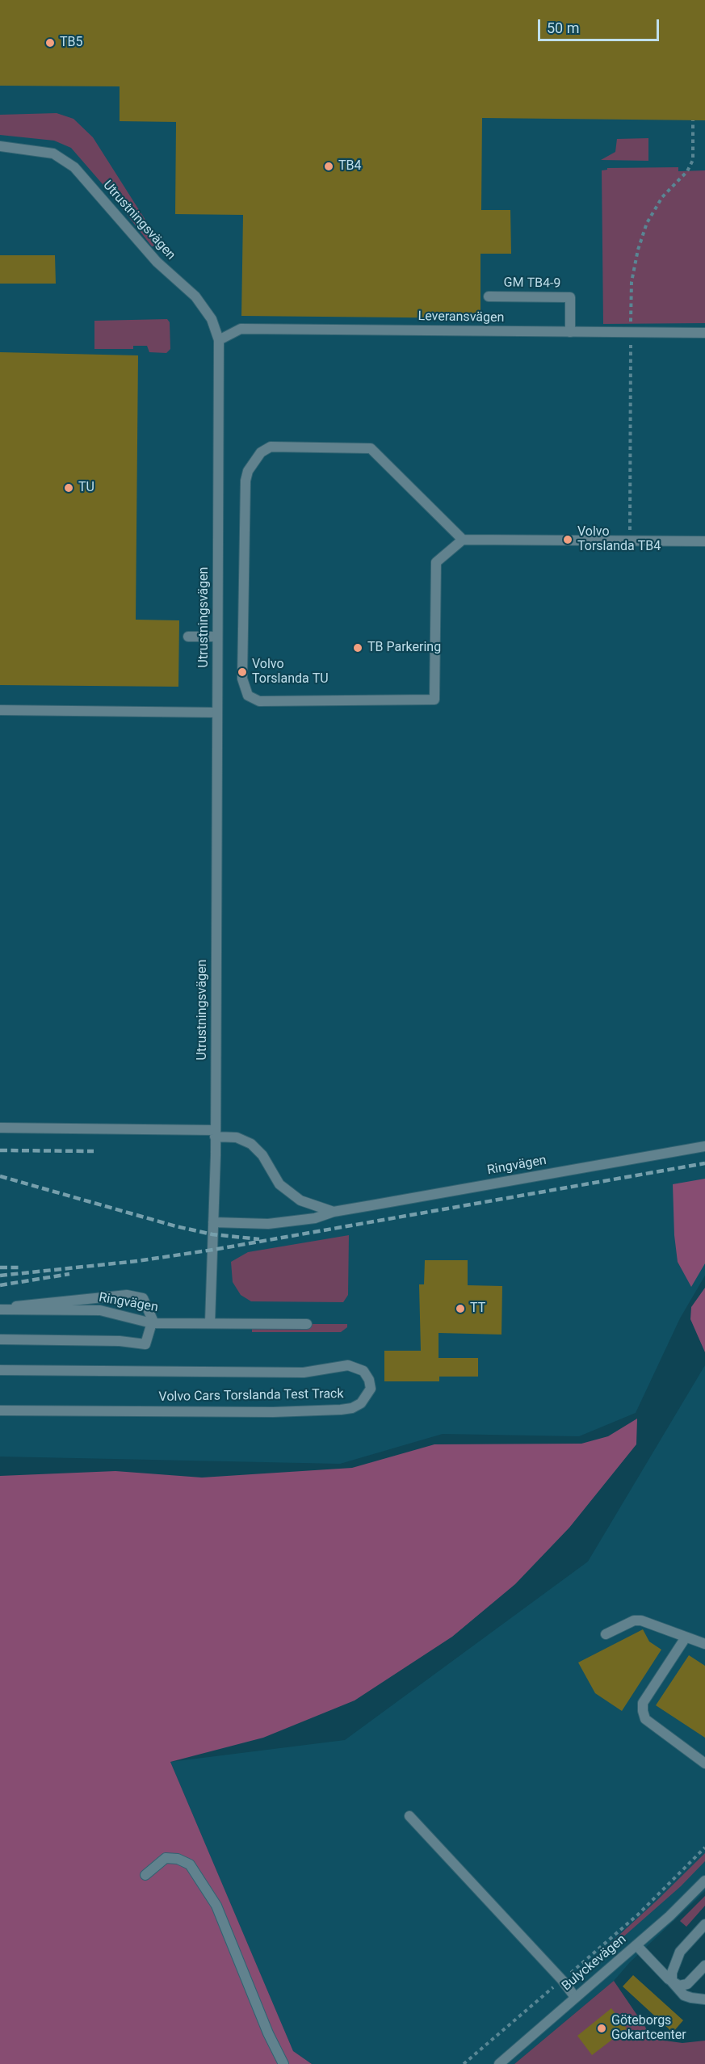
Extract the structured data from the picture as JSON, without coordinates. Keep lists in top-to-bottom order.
{
  "streets": {
    "street": [
      "Utrustningsvägen",
      "GM TB4-9",
      "Leveransvägen",
      "Ringvägen",
      "Volvo Cars Torslanda Test Track",
      "Bulyckevägen"
    ]
  },
  "crossings": [
    ["Utrustningsvägen", "Leveransvägen"],
    ["Utrustningsvägen", "Ringvägen"],
    ["GM TB4-9", "Leveransvägen"]
  ],
  "places": [
    "TB5",
    "TB4",
    "TU",
    "Volvo Torslanda TB4",
    "TB Parkering",
    "Volvo Torslanda TU",
    "TT",
    "Göteborgs Gokartcenter"
  ],
  "scale_bar": "50 m"
}
